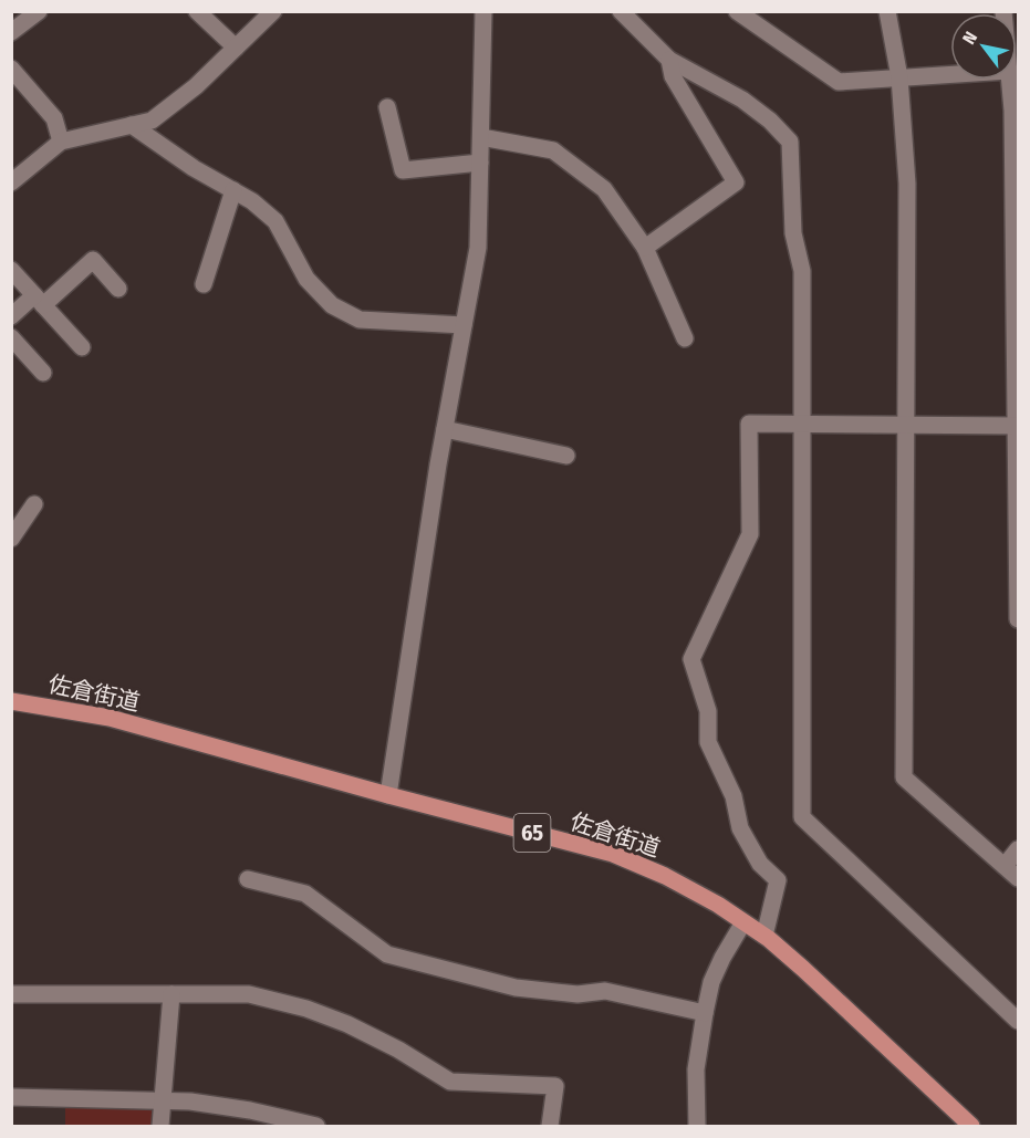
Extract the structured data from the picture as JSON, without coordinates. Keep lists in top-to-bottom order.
{
  "streets": {
    "main road": ["佐倉街道", "65"]
  },
  "north": "top left"
}
